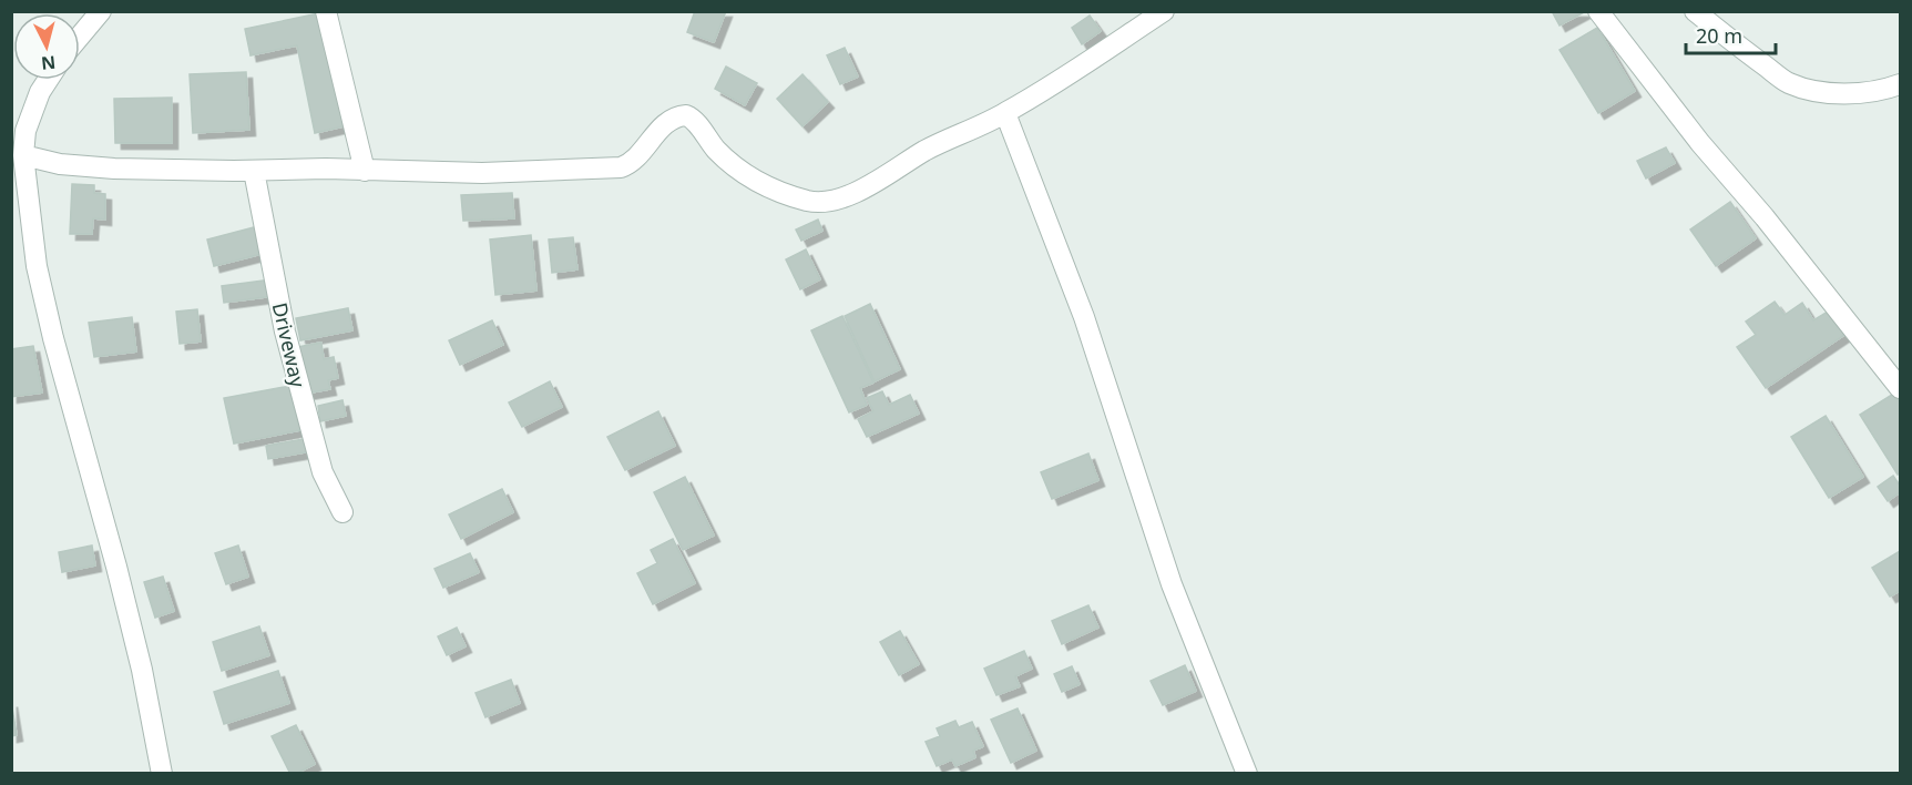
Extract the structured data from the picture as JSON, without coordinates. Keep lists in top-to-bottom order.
{
  "streets": {
    "street": ["Driveway"]
  },
  "scale_bar": "20 m",
  "north": "bottom"
}
